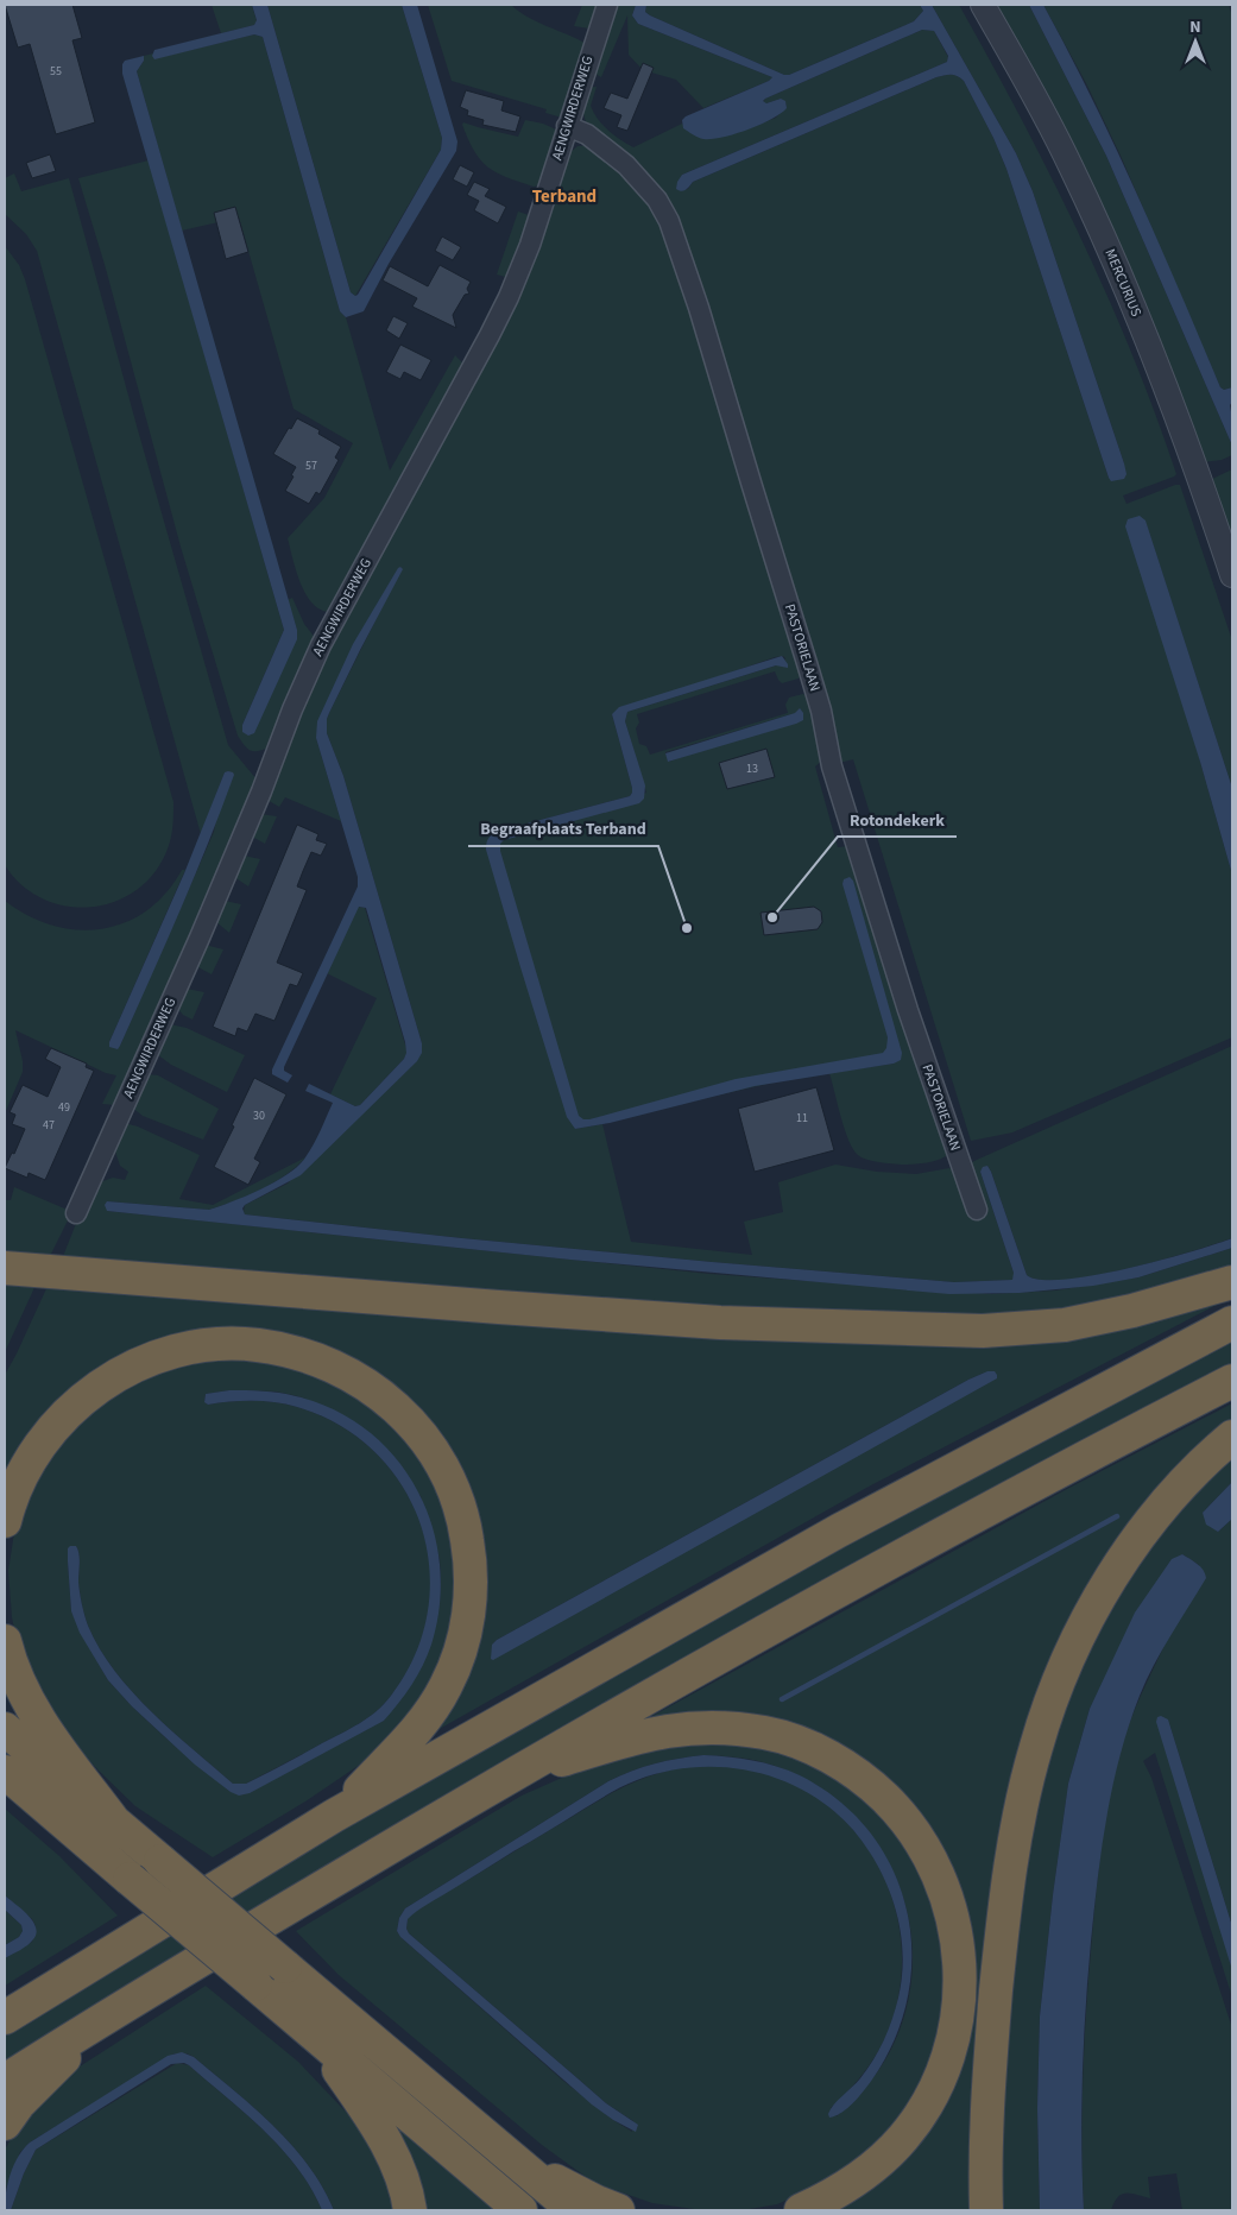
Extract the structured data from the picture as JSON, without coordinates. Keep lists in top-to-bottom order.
{
  "streets": {
    "street": ["AENGWIRDERWEG", "MERCURIUS", "PASTORIELAAN"]
  },
  "crossings": [
    ["AENGWIRDERWEG", "PASTORIELAAN"]
  ],
  "districts": ["Terband"],
  "places": ["Rotondekerk", "Begraafplaats Terband"],
  "house_numbers": [
    "55",
    "57",
    "13",
    "49",
    "30",
    "11",
    "47"
  ],
  "north": "top"
}
